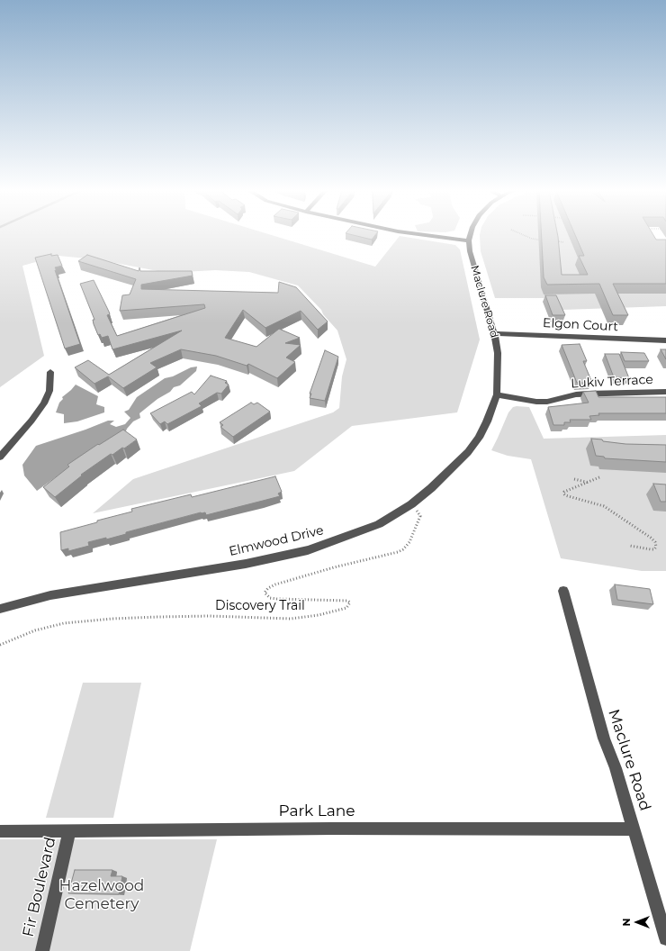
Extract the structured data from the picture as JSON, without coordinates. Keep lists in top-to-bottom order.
{
  "streets": {
    "street": [
      "Maclure Road",
      "Elgon Court",
      "Lukiv Terrace",
      "Elmwood Drive",
      "Park Lane",
      "Fir Boulevard"
    ],
    "path": ["Discovery Trail"]
  },
  "crossings": [
    ["Maclure Road", "Elgon Court"],
    ["Maclure Road", "Lukiv Terrace"],
    ["Maclure Road", "Elmwood Drive"],
    ["Maclure Road", "Park Lane"],
    ["Lukiv Terrace", "Elmwood Drive"],
    ["Park Lane", "Fir Boulevard"]
  ],
  "parks": ["Hazelwood Cemetery"],
  "north": "left"
}
